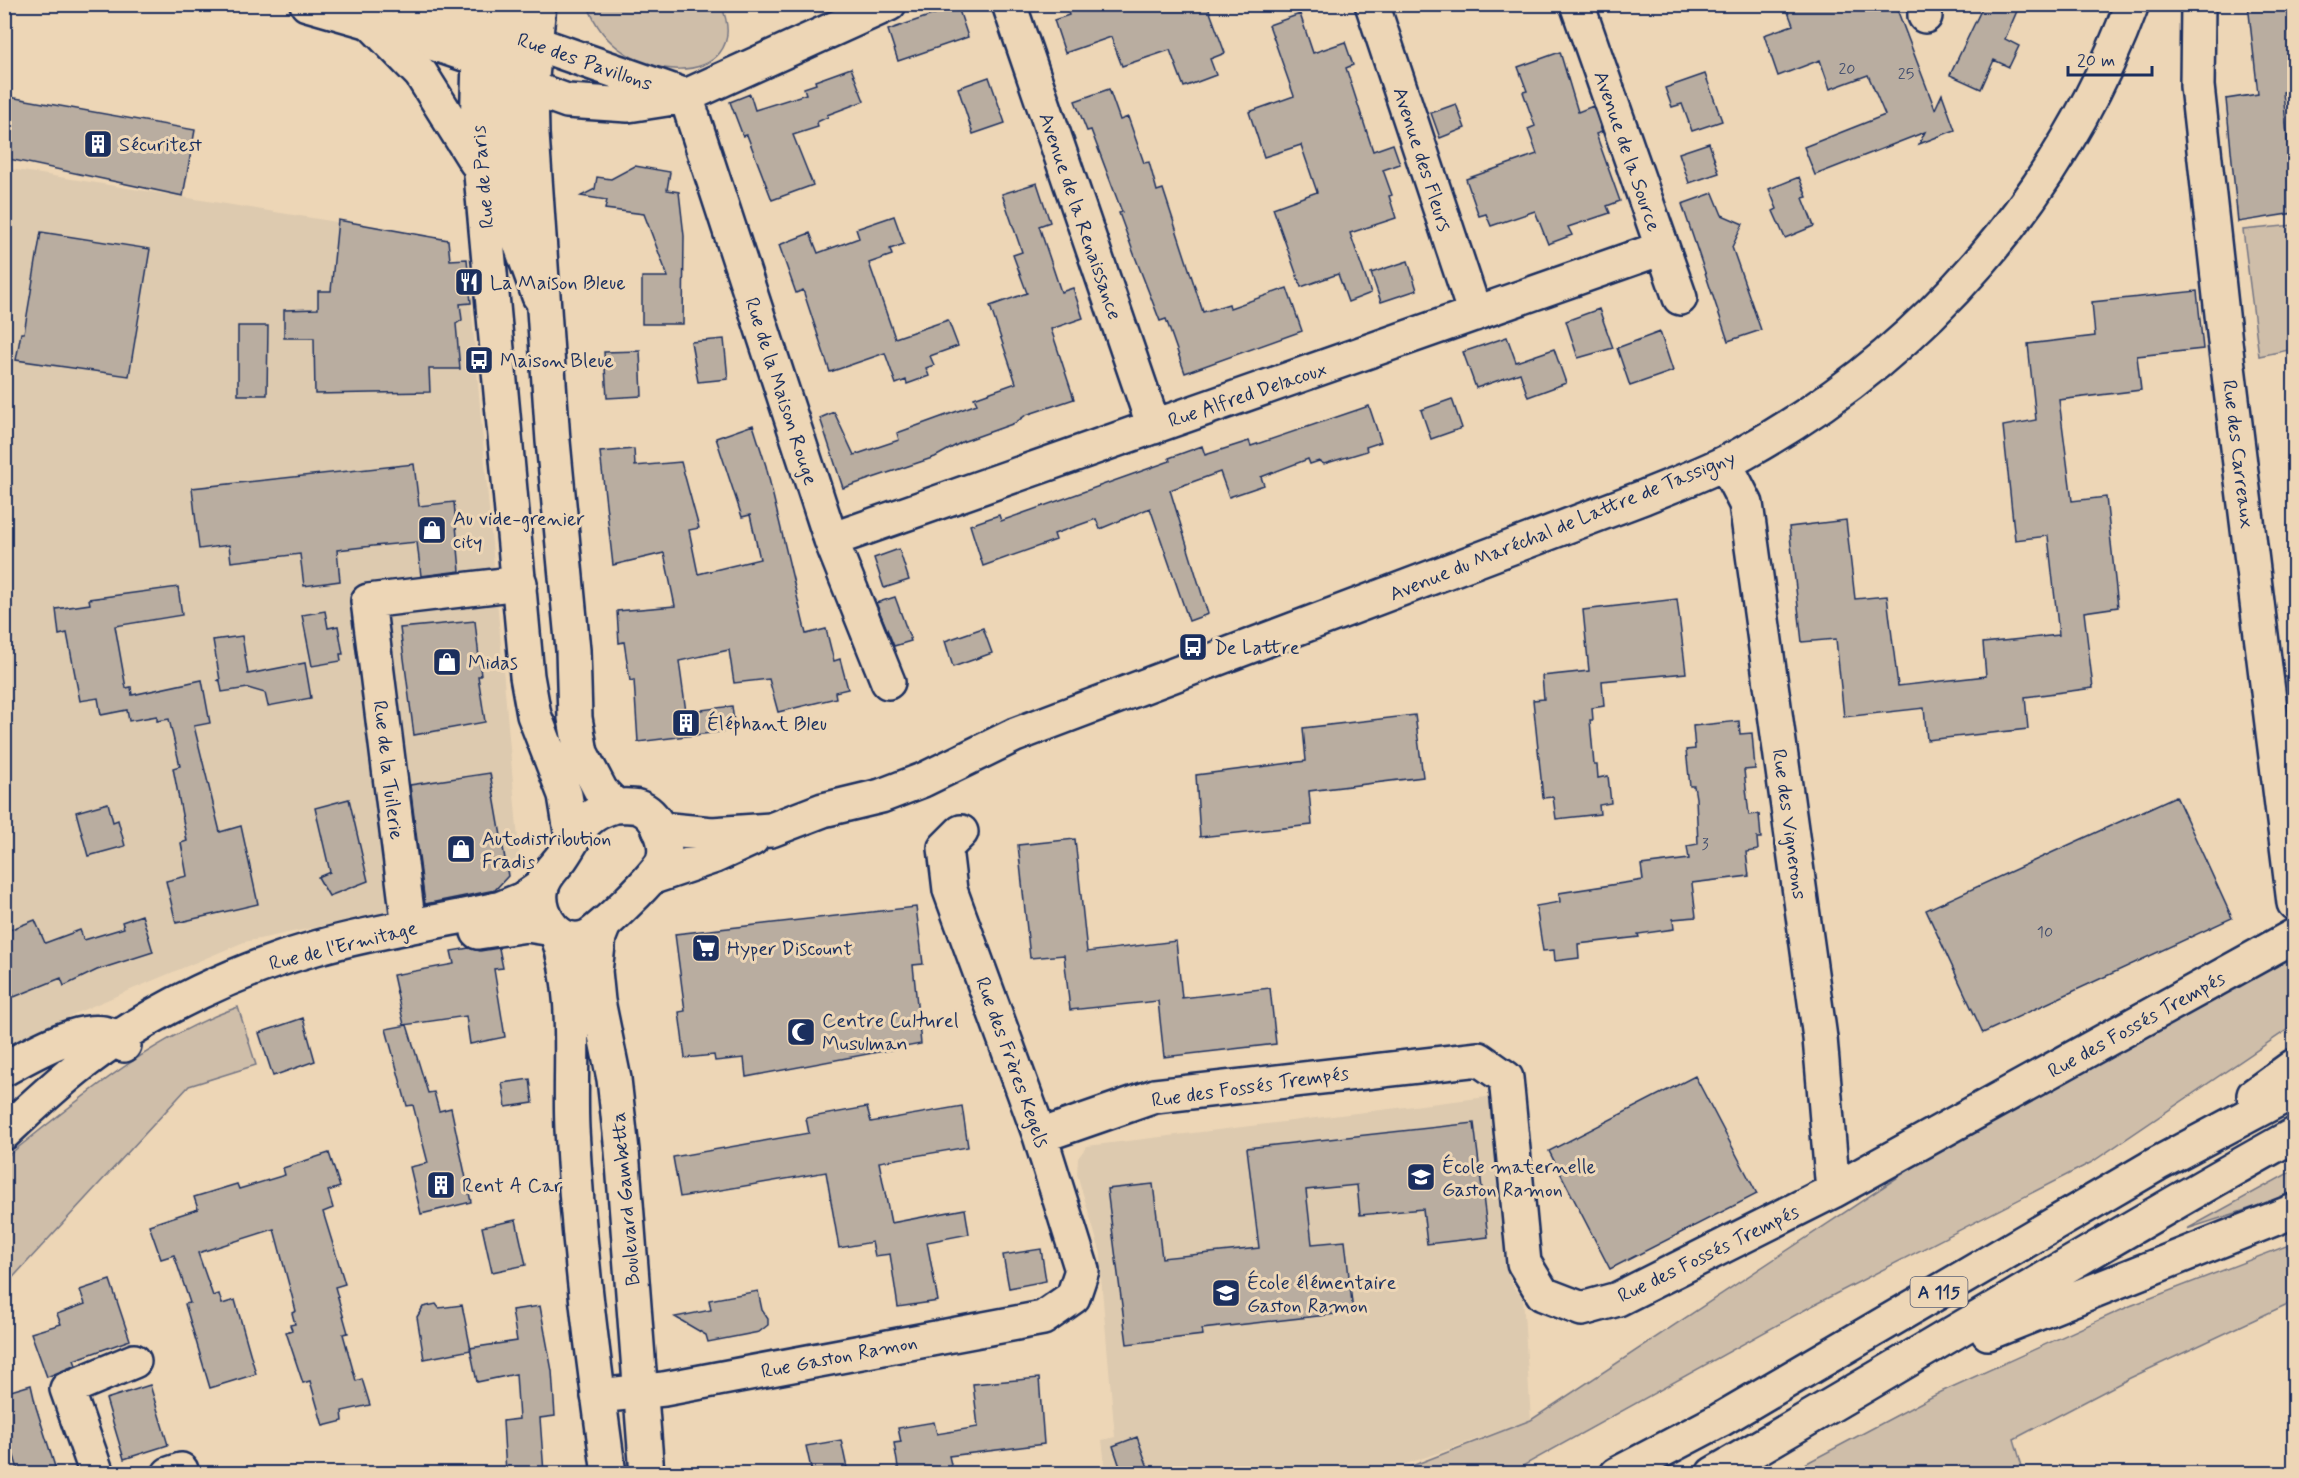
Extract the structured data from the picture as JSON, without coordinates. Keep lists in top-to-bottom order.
{
  "streets": {
    "main road": [
      "Rue des Pavillons",
      "Avenue de la Source",
      "Avenue des Fleurs",
      "Rue de Paris",
      "Avenue de la Renaissance",
      "Rue de la Maison Rouge",
      "Rue Alfred Delacoux",
      "Rue des Carreaux",
      "Avenue du Maréchal de Lattre de Tassigny",
      "Rue de la Tuilerie",
      "Rue des Vignerons",
      "Rue de l'Ermitage",
      "Rue des Fossés Trempés",
      "Rue des Frères Kegels",
      "Boulevard Gambetta",
      "A 115",
      "Rue Gaston Ramon"
    ]
  },
  "crossings": [
    ["Rue des Pavillons", "Rue de Paris"],
    ["Rue des Pavillons", "Rue de la Maison Rouge"],
    ["Avenue de la Source", "Rue Alfred Delacoux"],
    ["Avenue des Fleurs", "Rue Alfred Delacoux"],
    ["Rue de Paris", "Rue de la Tuilerie"],
    ["Avenue de la Renaissance", "Rue Alfred Delacoux"],
    ["Rue de la Maison Rouge", "Rue Alfred Delacoux"],
    ["Avenue du Maréchal de Lattre de Tassigny", "Rue des Vignerons"],
    ["Avenue du Maréchal de Lattre de Tassigny", "Rue de l'Ermitage"],
    ["Avenue du Maréchal de Lattre de Tassigny", "Boulevard Gambetta"],
    ["Rue de la Tuilerie", "Rue de l'Ermitage"],
    ["Rue des Vignerons", "Rue des Fossés Trempés"],
    ["Rue de l'Ermitage", "Boulevard Gambetta"],
    ["Rue des Fossés Trempés", "Rue des Frères Kegels"],
    ["Rue des Frères Kegels", "Rue Gaston Ramon"],
    ["Boulevard Gambetta", "Rue Gaston Ramon"]
  ],
  "places": {
    "building": ["Sécuritest", "Éléphant Bleu", "Rent A Car"],
    "restaurant": ["La Maison Bleue"],
    "bus stop": ["Maison Bleue", "De Lattre"],
    "shop": ["Au vide-grenier city", "Midas", "Autodistribution Fradis"],
    "supermarket": ["Hyper Discount"],
    "mosque": ["Centre Culturel Musulman"],
    "school or university": ["École maternelle Gaston Ramon", "École élémentaire Gaston Ramon"]
  },
  "house_numbers": [
    "20",
    "25",
    "3",
    "10"
  ],
  "scale_bar": "20 m"
}
